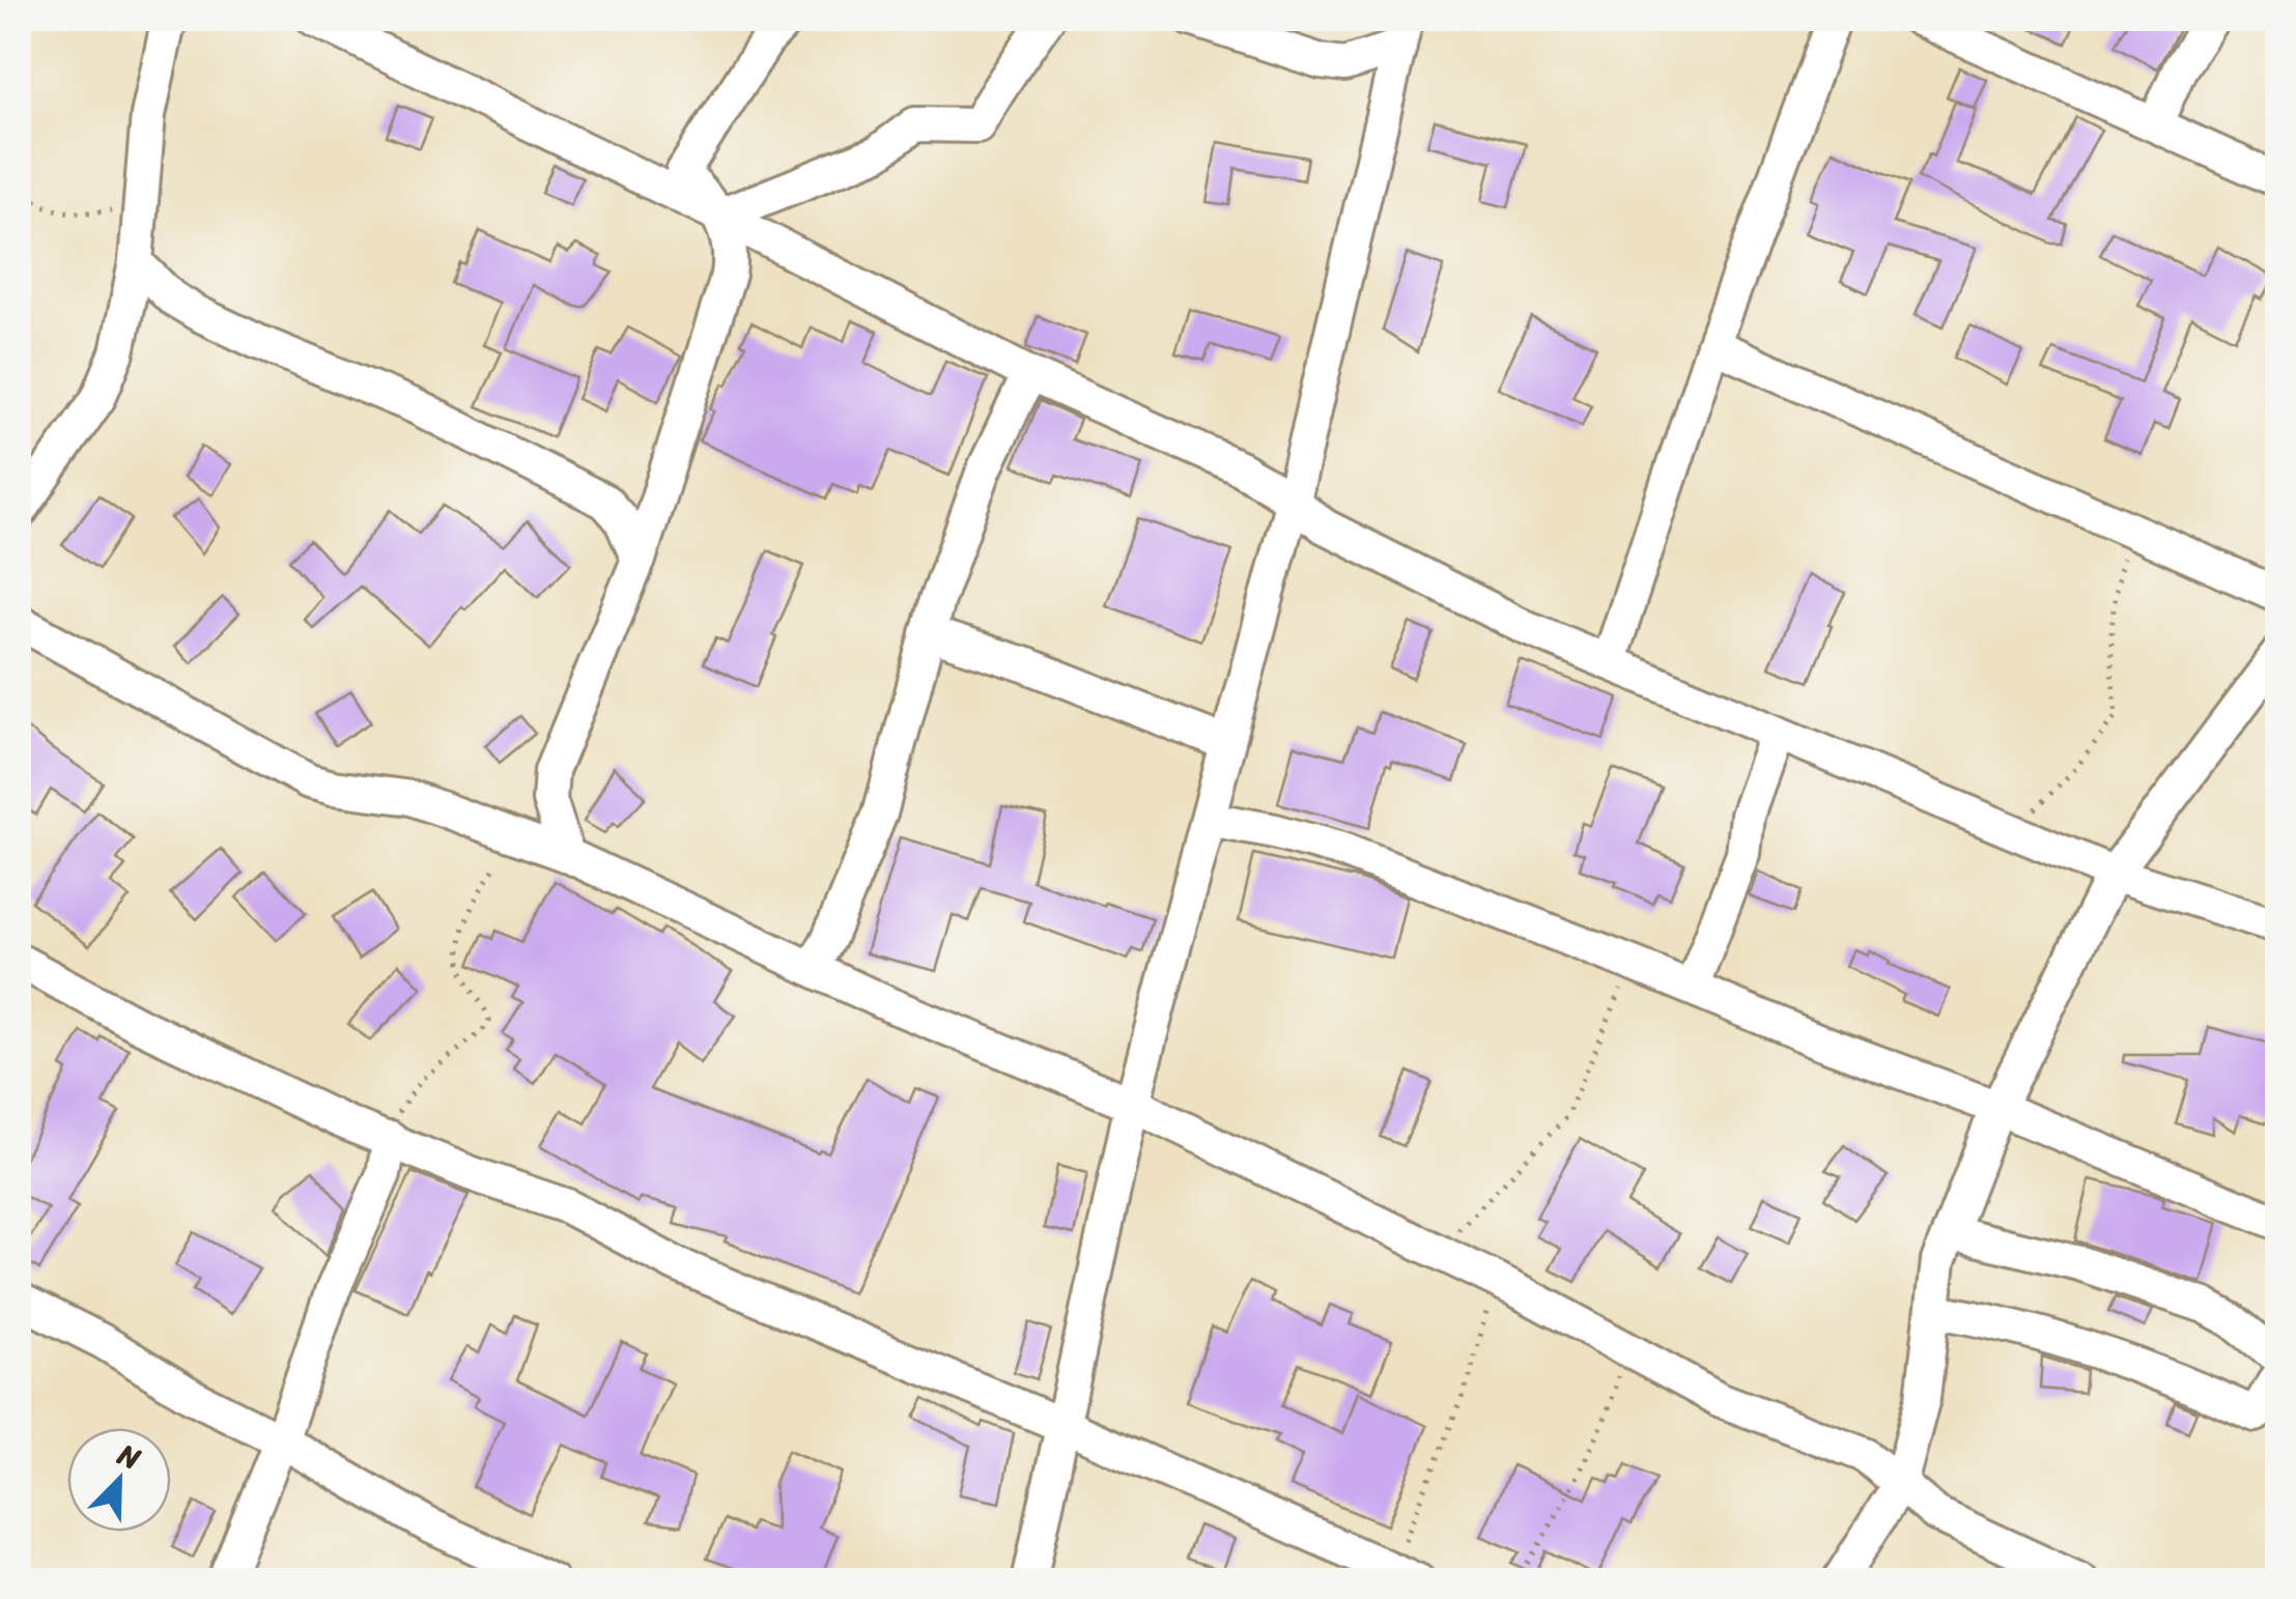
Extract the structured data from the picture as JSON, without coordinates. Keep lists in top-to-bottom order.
{
  "north": "top right"
}
